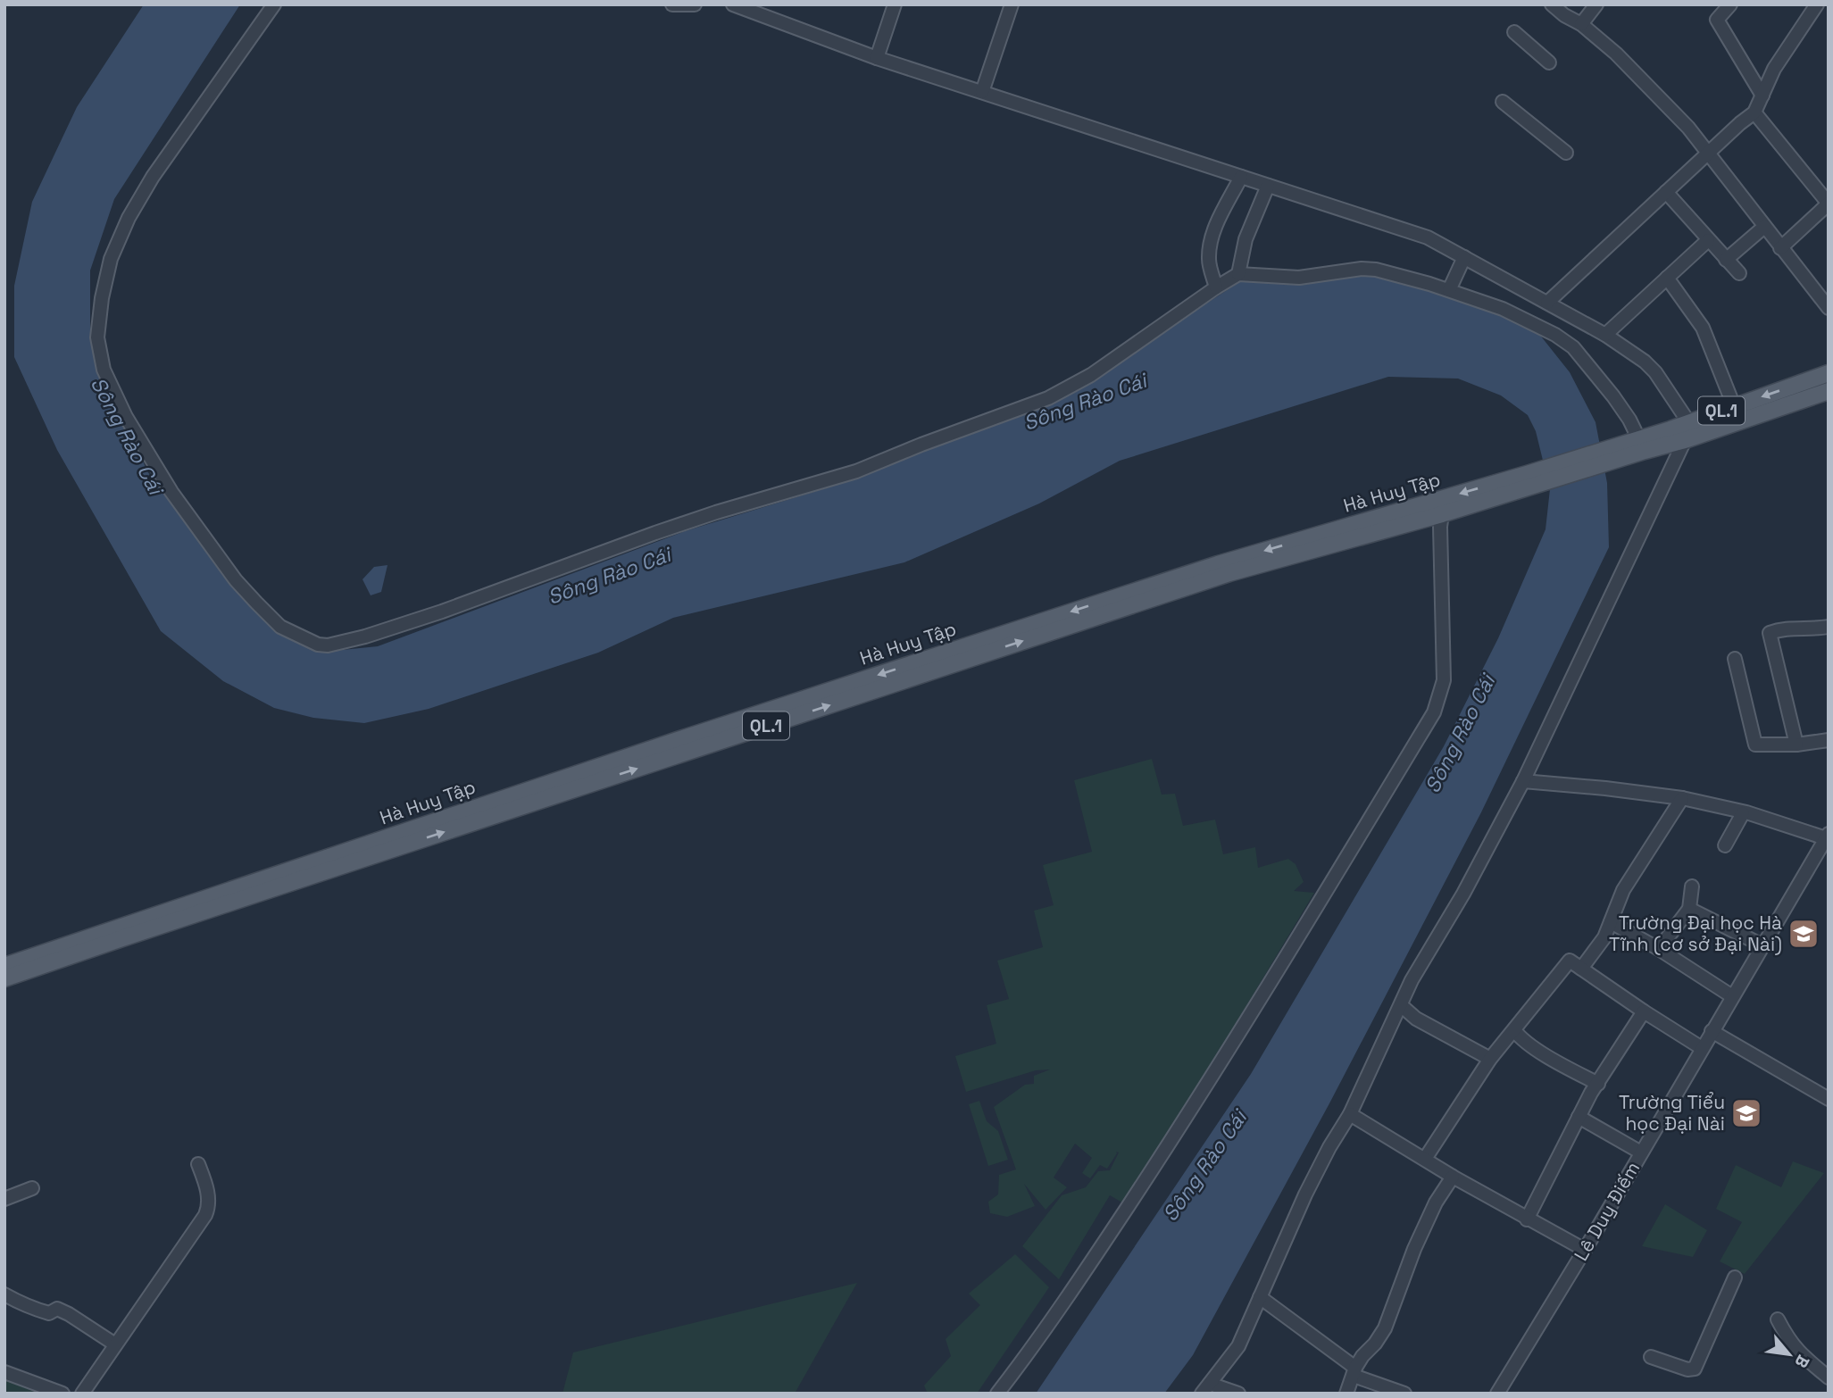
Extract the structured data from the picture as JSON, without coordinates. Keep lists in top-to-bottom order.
{
  "streets": {
    "main road": ["QL.1", "Hà Huy Tập"],
    "street": ["Lê Duy Điếm"]
  },
  "water": ["Sông Rào Cái"],
  "places": {
    "school or university": ["Trường Đại học Hà Tĩnh (cơ sở Đại Nài)", "Trường Tiểu học Đại Nài"]
  },
  "north": "bottom right"
}
